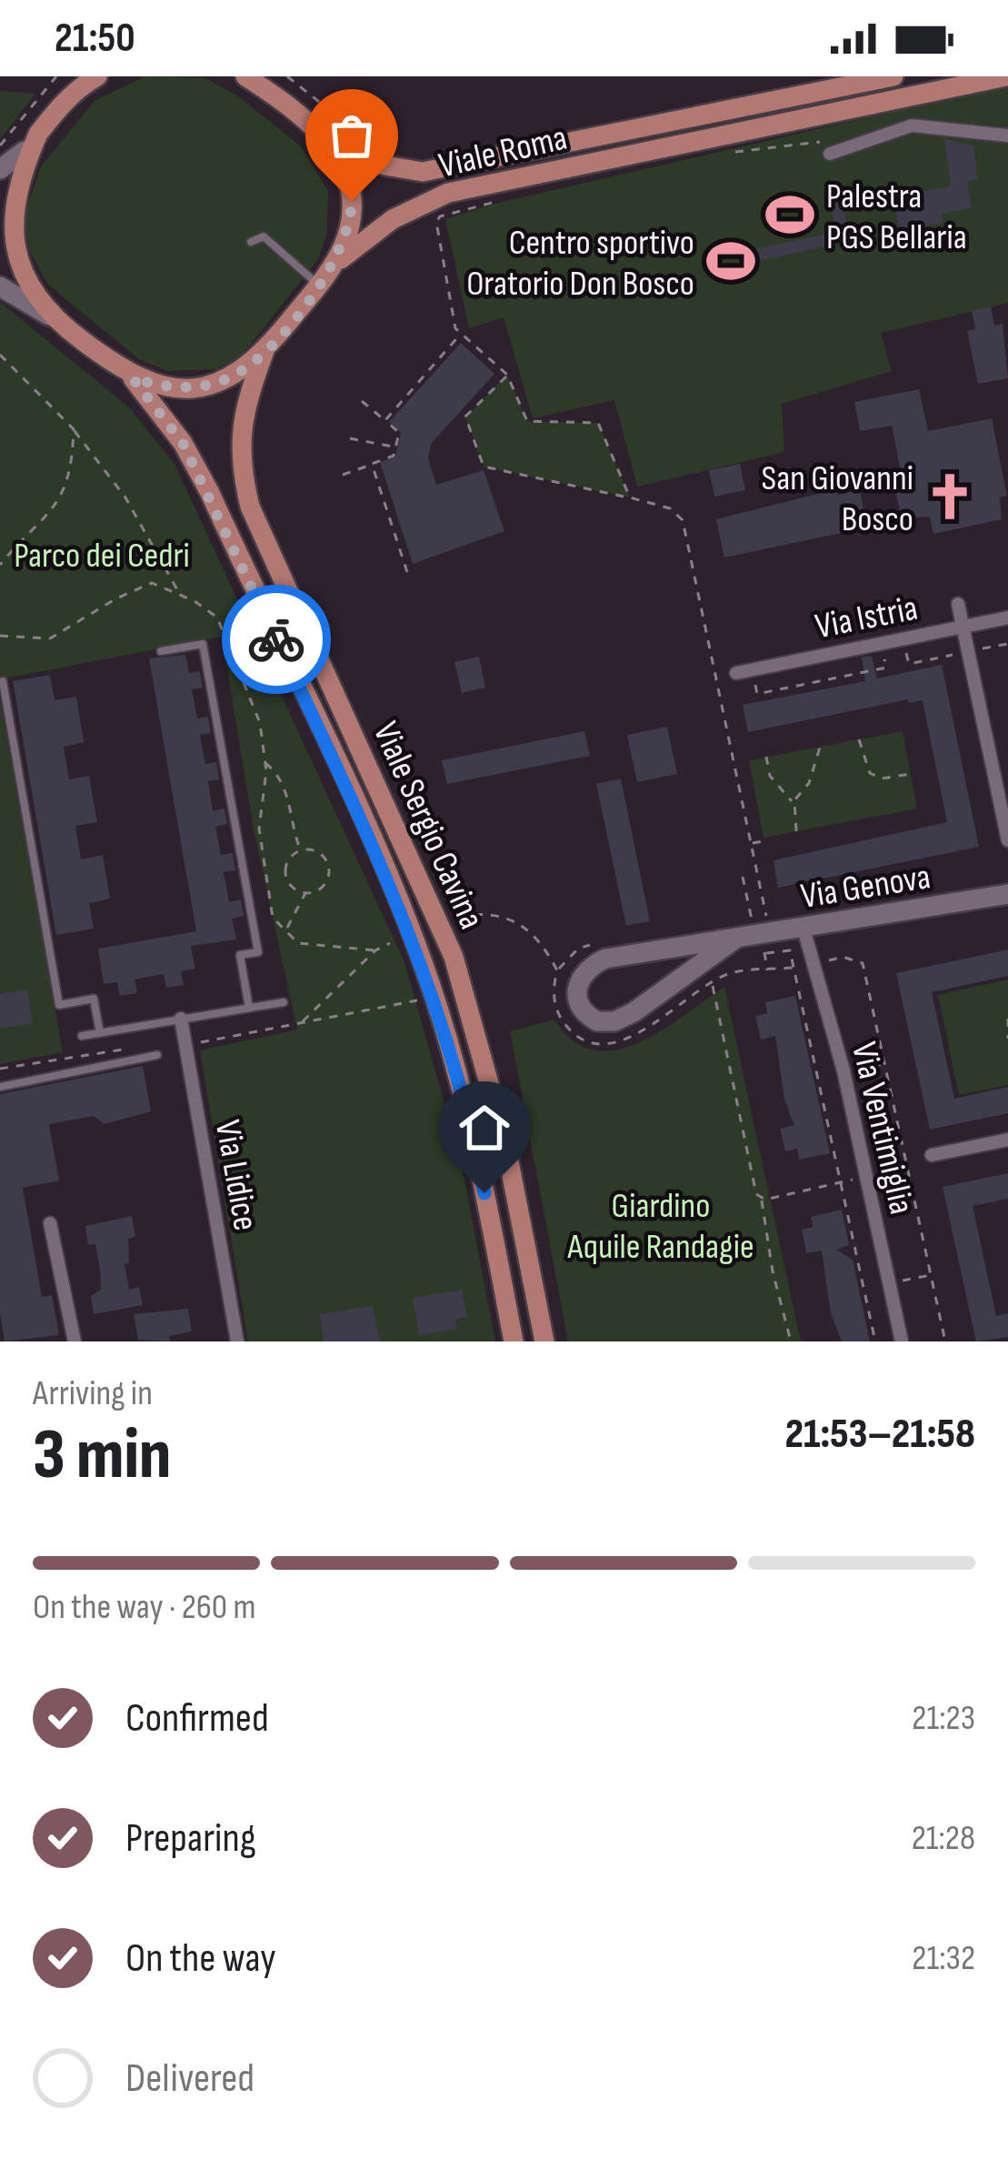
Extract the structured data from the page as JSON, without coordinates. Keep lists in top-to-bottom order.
{
  "streets": {
    "main road": ["Viale Roma", "Viale Sergio Cavina"],
    "street": [
      "Via Istria",
      "Via Genova",
      "Via Ventimiglia",
      "Via Lidice"
    ]
  },
  "crossings": [
    ["Via Genova", "Via Ventimiglia"]
  ],
  "parks": ["Parco dei Cedri", "Giardino Aquile Randagie"],
  "places": {
    "sports": ["Palestra PGS Bellaria", "Centro sportivo Oratorio Don Bosco"],
    "church": ["San Giovanni Bosco"]
  },
  "page": {
    "status": "21:50",
    "heading": ["3 min", "Arriving in", "21:53–21:58"],
    "bar": "On the way · 260 m",
    "list": [
      ["Confirmed", "21:23"],
      ["Preparing", "21:28"],
      ["On the way", "21:32"],
      "Delivered"
    ]
  }
}
